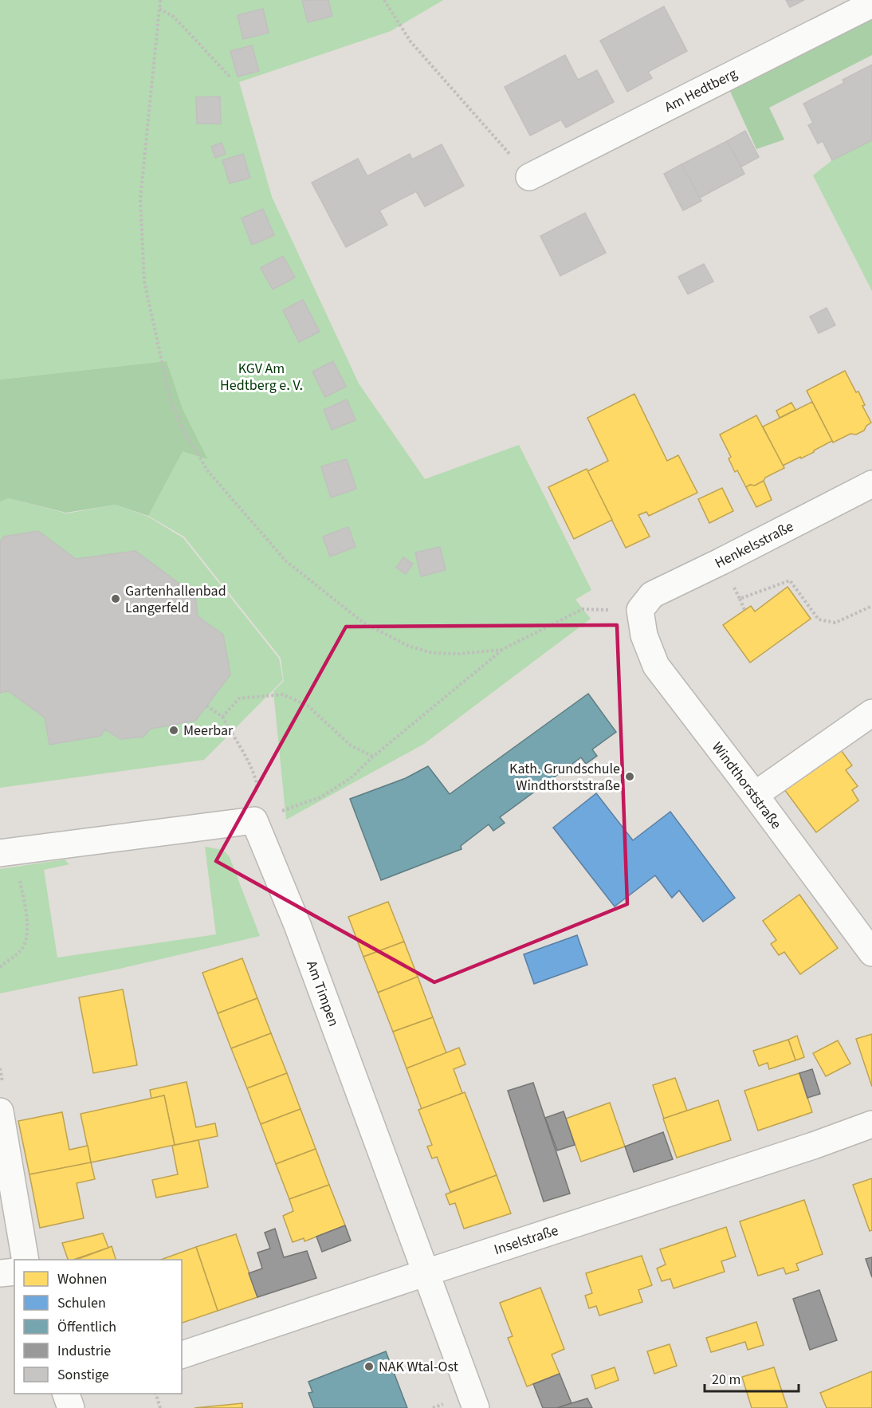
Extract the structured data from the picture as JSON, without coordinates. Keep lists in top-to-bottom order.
{
  "streets": {
    "street": [
      "Am Hedtberg",
      "Henkelsstraße",
      "Windthorststraße",
      "Am Timpen",
      "Inselstraße"
    ]
  },
  "crossings": [
    ["Henkelsstraße", "Windthorststraße"],
    ["Am Timpen", "Inselstraße"]
  ],
  "parks": ["KGV Am Hedtberg e. V."],
  "places": [
    "Gartenhallenbad Langerfeld",
    "Meerbar",
    "Kath. Grundschule Windthorststraße",
    "NAK Wtal-Ost"
  ],
  "legend": [
    "Wohnen",
    "Schulen",
    "Öffentlich",
    "Industrie",
    "Sonstige"
  ],
  "scale_bar": "20 m"
}
